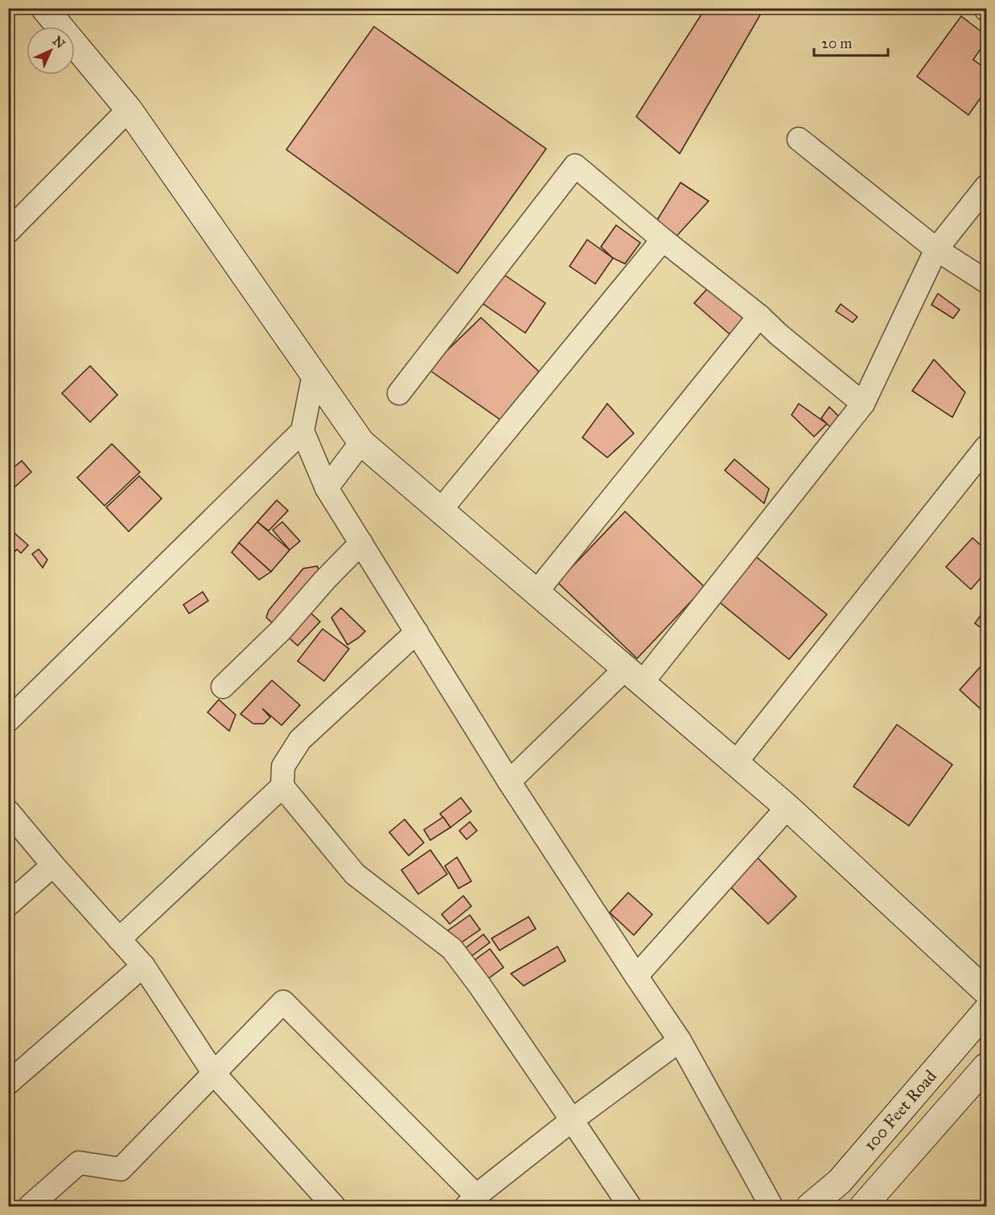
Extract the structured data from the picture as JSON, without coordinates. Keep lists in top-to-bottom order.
{
  "streets": {
    "street": ["100 Feet Road"]
  },
  "scale_bar": "20 m",
  "north": "top right"
}
